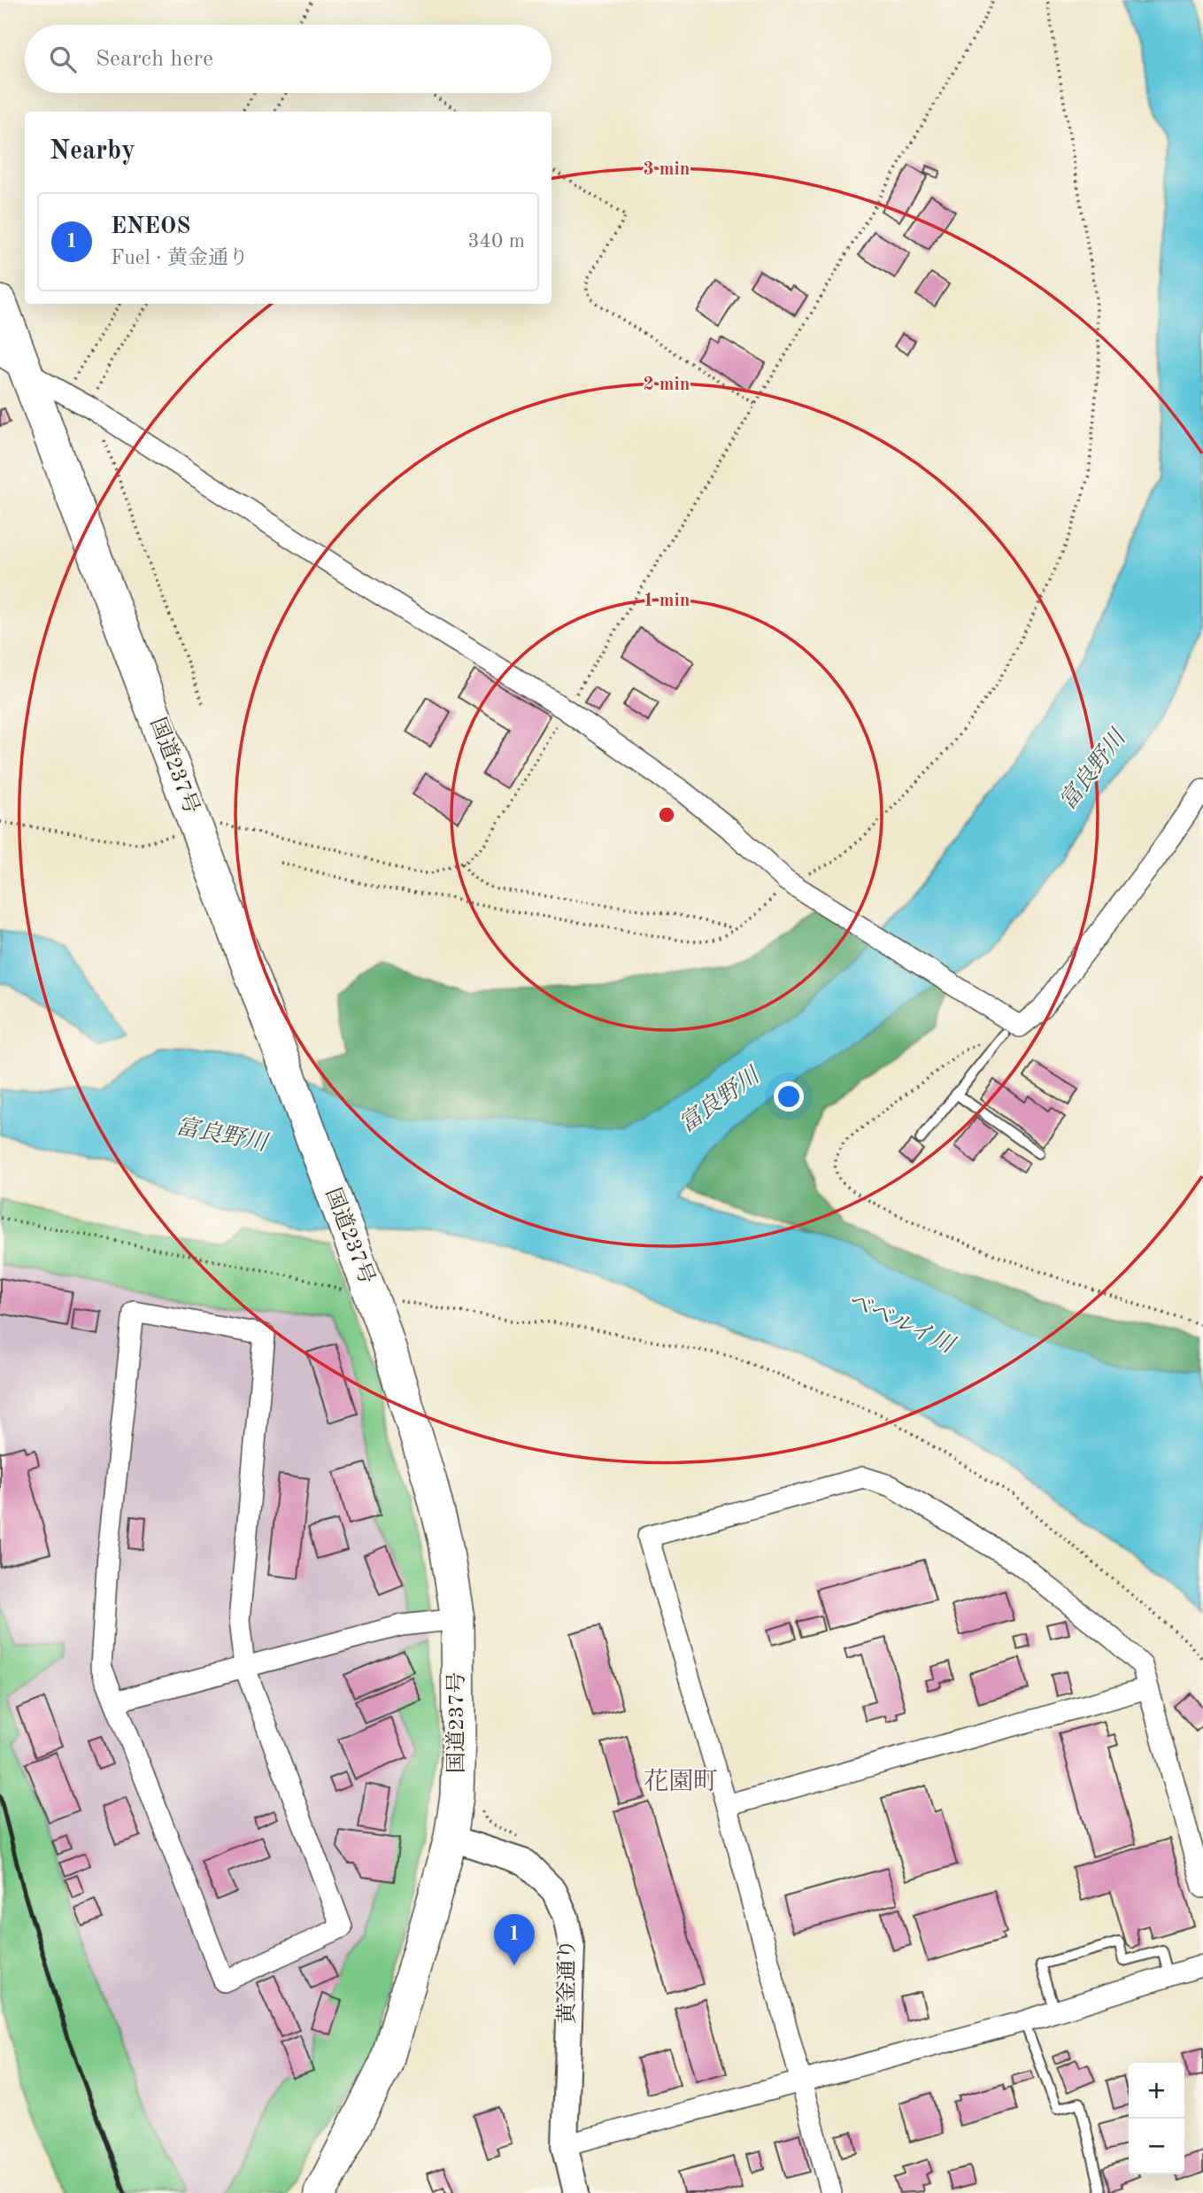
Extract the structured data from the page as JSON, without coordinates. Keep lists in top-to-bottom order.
{
  "streets": {
    "highway": ["国道237号"],
    "street": ["黄金通り"]
  },
  "crossings": [
    ["国道237号", "黄金通り"]
  ],
  "districts": ["花園町"],
  "water": ["富良野川", "ベベルイ川"],
  "page": {
    "search": "Search here",
    "heading": "Nearby",
    "list": [
      {
        "mark": "1",
        "name": "ENEOS",
        "note": "Fuel · 黄金通り",
        "value": "340 m"
      }
    ],
    "pins": "1",
    "map_buttons": ["+", "−"]
  },
  "rings": ["3 min", "2 min", "1 min"]
}
